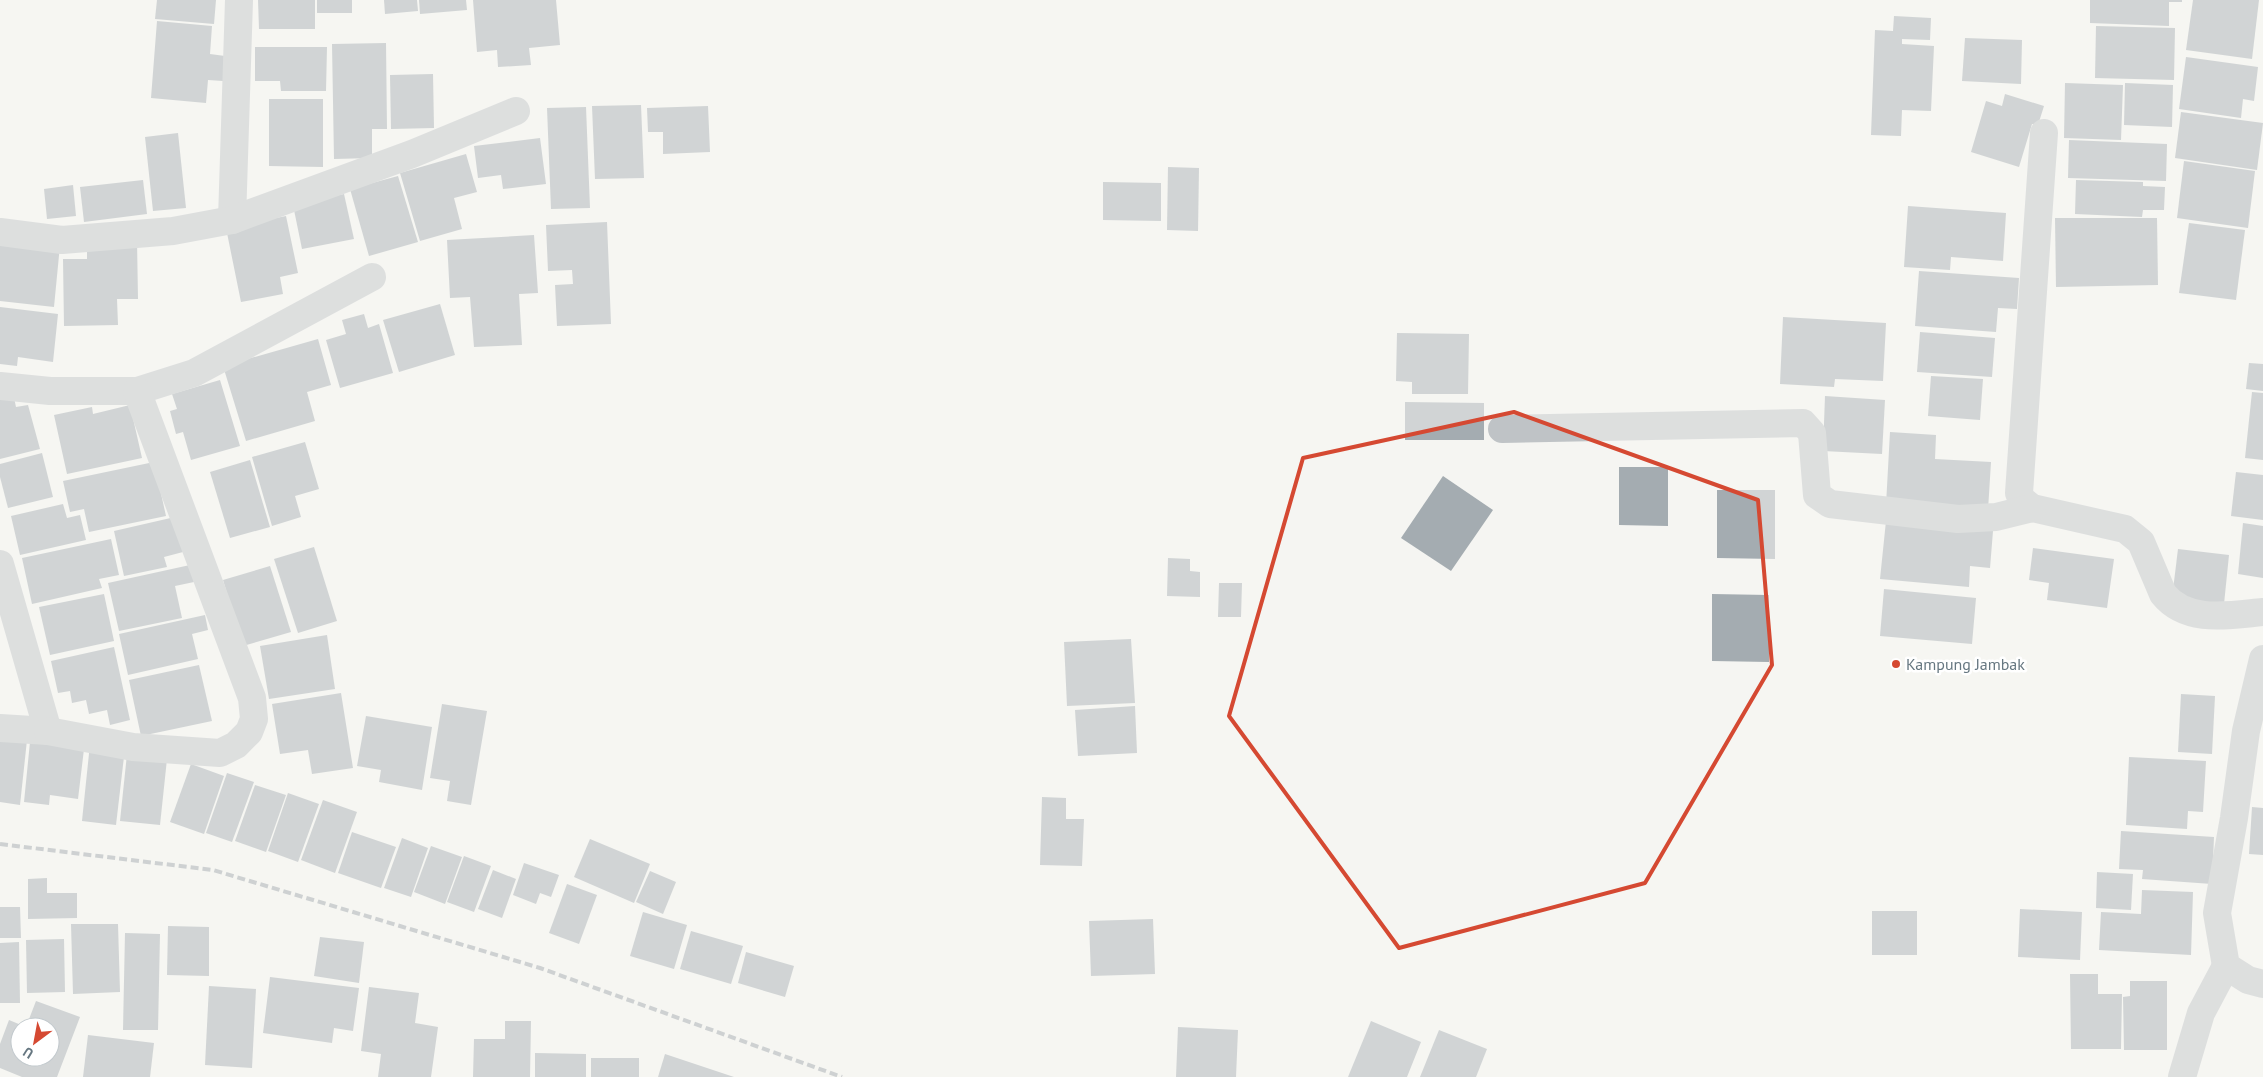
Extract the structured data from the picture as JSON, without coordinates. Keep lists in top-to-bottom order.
{
  "places": ["Kampung Jambak"],
  "north": "bottom left"
}
